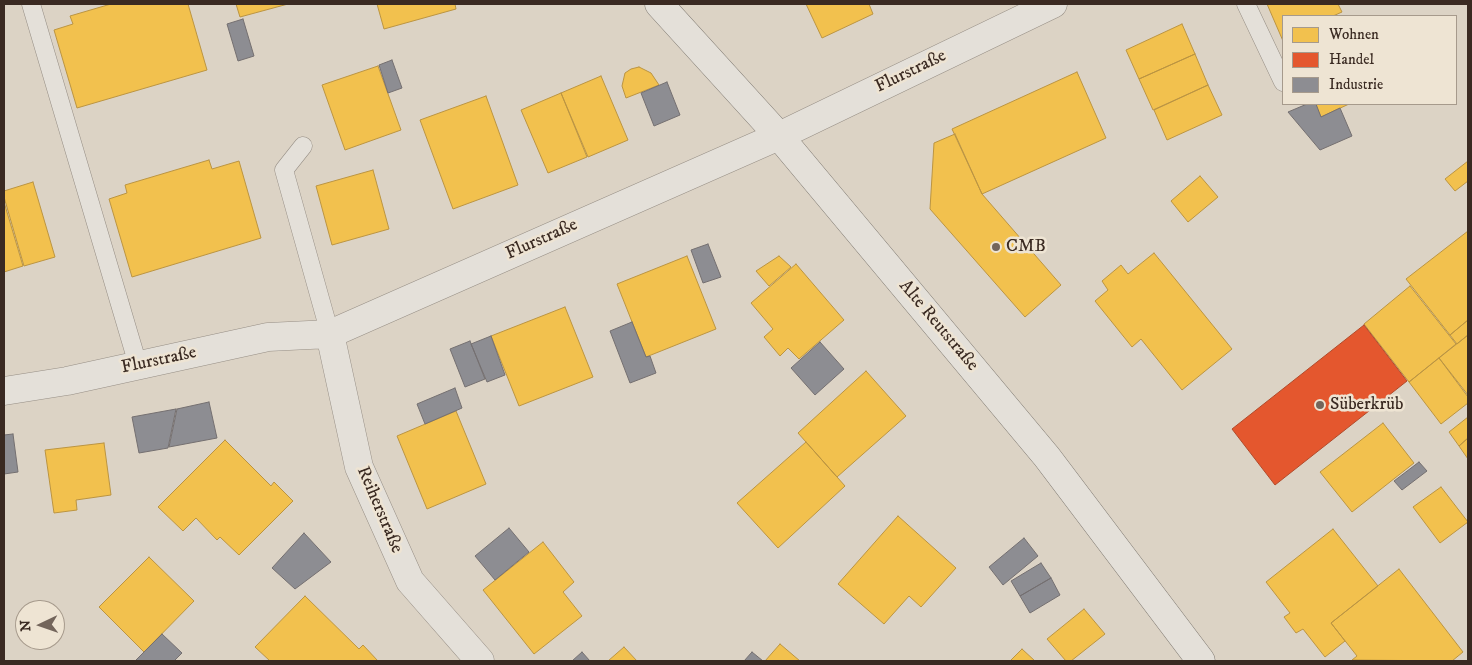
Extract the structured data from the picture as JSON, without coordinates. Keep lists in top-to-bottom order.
{
  "streets": {
    "street": ["Flurstraße", "Alte Reutstraße", "Reiherstraße"]
  },
  "crossings": [
    ["Flurstraße", "Alte Reutstraße"],
    ["Flurstraße", "Reiherstraße"]
  ],
  "places": ["CMB", "Süberkrüb"],
  "legend": ["Wohnen", "Handel", "Industrie"],
  "north": "left"
}
